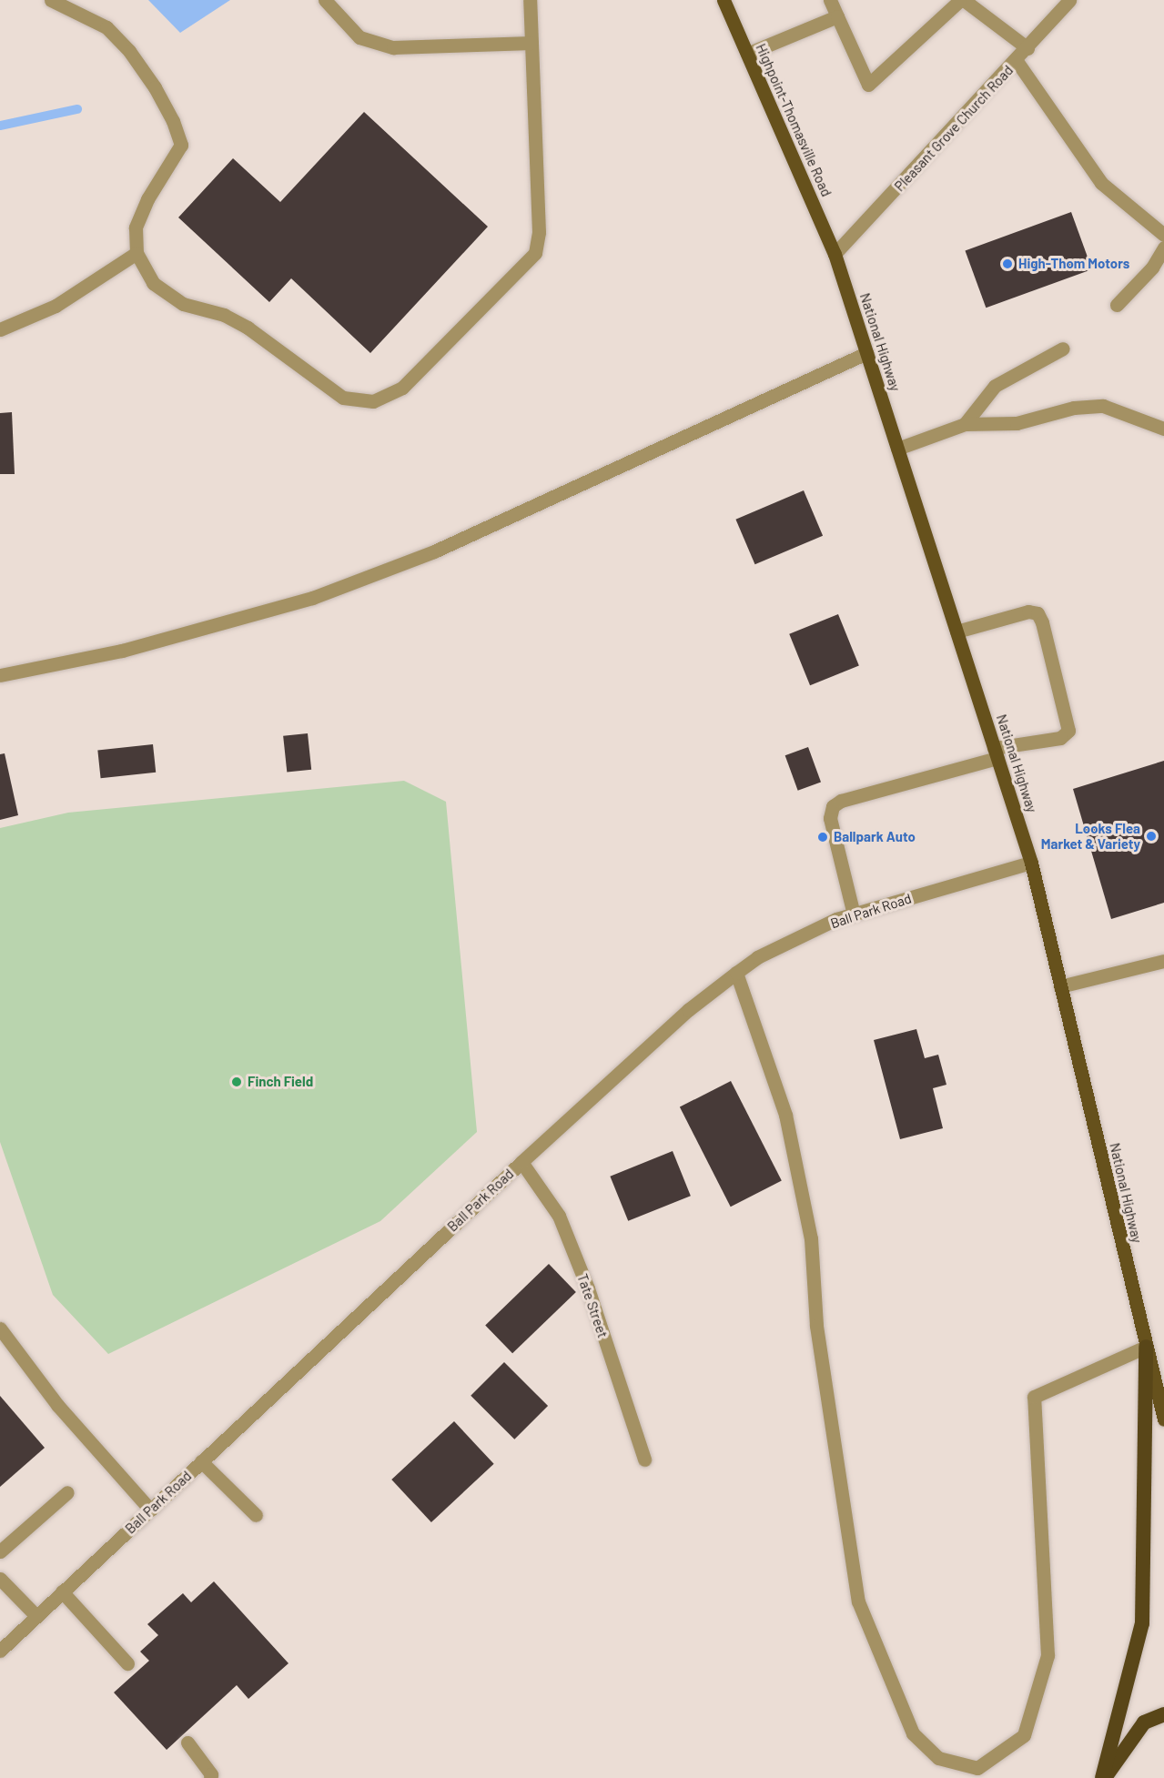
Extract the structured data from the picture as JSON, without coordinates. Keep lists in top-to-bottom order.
{
  "streets": {
    "main road": ["Highpoint-Thomasville Road", "National Highway"],
    "street": ["Pleasant Grove Church Road", "Ball Park Road", "Tate Street"]
  },
  "crossings": [
    ["Highpoint-Thomasville Road", "Pleasant Grove Church Road"],
    ["Highpoint-Thomasville Road", "National Highway"],
    ["Pleasant Grove Church Road", "National Highway"],
    ["National Highway", "Ball Park Road"],
    ["Ball Park Road", "Tate Street"]
  ],
  "places": [
    "High-Thom Motors",
    "Looks Flea Market & Variety",
    "Ballpark Auto",
    "Finch Field"
  ]
}
